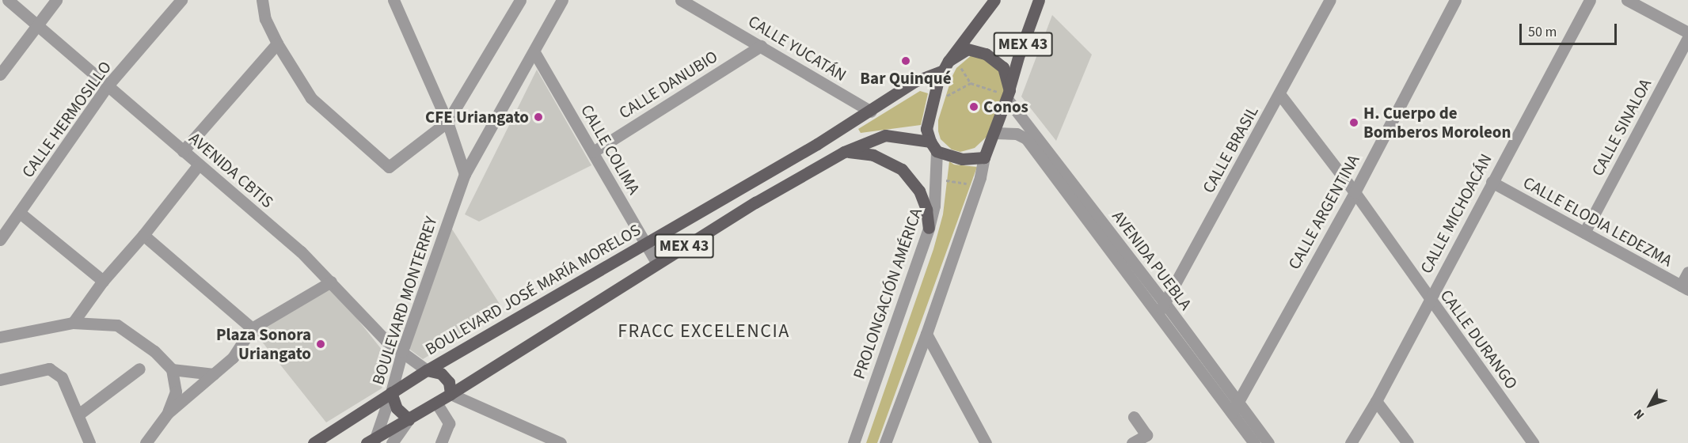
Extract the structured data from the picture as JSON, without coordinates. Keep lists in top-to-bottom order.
{
  "streets": {
    "main road": ["MEX 43", "BOULEVARD JOSÉ MARÍA MORELOS"],
    "street": [
      "CALLE YUCATÁN",
      "CALLE DANUBIO",
      "CALLE HERMOSILLO",
      "CALLE SINALOA",
      "CALLE COLIMA",
      "CALLE BRASIL",
      "AVENIDA CBTIS",
      "CALLE ARGENTINA",
      "CALLE MICHOACÁN",
      "CALLE ELODIA LEDEZMA",
      "AVENIDA PUEBLA",
      "PROLONGACIÓN AMÉRICA",
      "BOULEVARD MONTERREY",
      "CALLE DURANGO"
    ]
  },
  "crossings": [
    ["MEX 43", "CALLE COLIMA"],
    ["MEX 43", "AVENIDA PUEBLA"],
    ["MEX 43", "BOULEVARD JOSÉ MARÍA MORELOS"],
    ["MEX 43", "PROLONGACIÓN AMÉRICA"],
    ["MEX 43", "BOULEVARD MONTERREY"],
    ["CALLE YUCATÁN", "CALLE DANUBIO"],
    ["CALLE YUCATÁN", "BOULEVARD JOSÉ MARÍA MORELOS"],
    ["CALLE DANUBIO", "CALLE COLIMA"],
    ["CALLE HERMOSILLO", "AVENIDA CBTIS"],
    ["CALLE SINALOA", "CALLE ELODIA LEDEZMA"],
    ["CALLE COLIMA", "BOULEVARD JOSÉ MARÍA MORELOS"],
    ["CALLE COLIMA", "BOULEVARD MONTERREY"],
    ["CALLE BRASIL", "AVENIDA PUEBLA"],
    ["CALLE BRASIL", "CALLE DURANGO"],
    ["AVENIDA CBTIS", "BOULEVARD JOSÉ MARÍA MORELOS"],
    ["AVENIDA CBTIS", "BOULEVARD MONTERREY"],
    ["CALLE ARGENTINA", "AVENIDA PUEBLA"],
    ["CALLE ARGENTINA", "CALLE DURANGO"],
    ["CALLE MICHOACÁN", "CALLE ELODIA LEDEZMA"],
    ["CALLE MICHOACÁN", "CALLE DURANGO"],
    ["AVENIDA PUEBLA", "PROLONGACIÓN AMÉRICA"],
    ["BOULEVARD JOSÉ MARÍA MORELOS", "BOULEVARD MONTERREY"]
  ],
  "districts": ["FRACC EXCELENCIA"],
  "places": [
    "Bar Quinqué",
    "Conos",
    "CFE Uriangato",
    "H. Cuerpo de Bomberos Moroleon",
    "Plaza Sonora Uriangato"
  ],
  "scale_bar": "50 m",
  "north": "bottom left"
}
